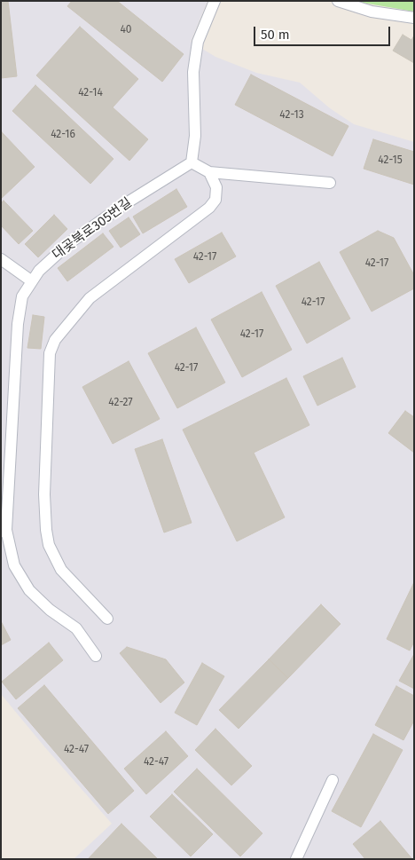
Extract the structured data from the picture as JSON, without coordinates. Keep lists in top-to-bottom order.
{
  "streets": {
    "lane": ["대곶북로305번길"]
  },
  "house_numbers": [
    "40",
    "42-14",
    "42-13",
    "42-16",
    "42-15",
    "42-17",
    "42-17",
    "42-17",
    "42-17",
    "42-17",
    "42-27",
    "42-47",
    "42-47"
  ],
  "scale_bar": "50 m"
}
